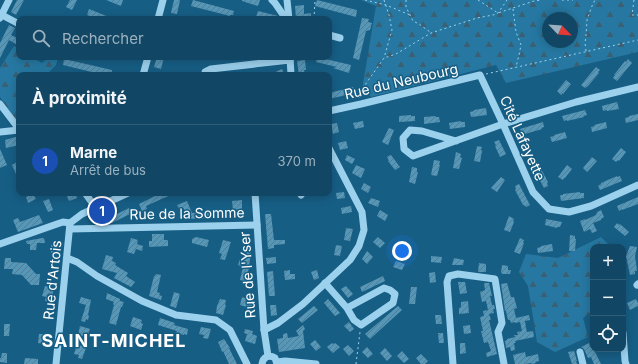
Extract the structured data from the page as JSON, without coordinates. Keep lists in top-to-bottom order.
{
  "streets": {
    "street": [
      "Rue du Neubourg",
      "Cité Lafayette",
      "Rue de la Somme",
      "Rue de l'Yser",
      "Rue d'Artois"
    ]
  },
  "crossings": [
    ["Rue du Neubourg", "Cité Lafayette"],
    ["Rue de la Somme", "Rue de l'Yser"],
    ["Rue de la Somme", "Rue d'Artois"]
  ],
  "districts": ["SAINT-MICHEL"],
  "north": "bottom right",
  "page": {
    "search": "Rechercher",
    "heading": "À proximité",
    "list": [
      {
        "mark": "1",
        "name": "Marne",
        "note": "Arrêt de bus",
        "value": "370 m"
      }
    ],
    "pins": "1",
    "map_buttons": ["+", "−"]
  }
}
